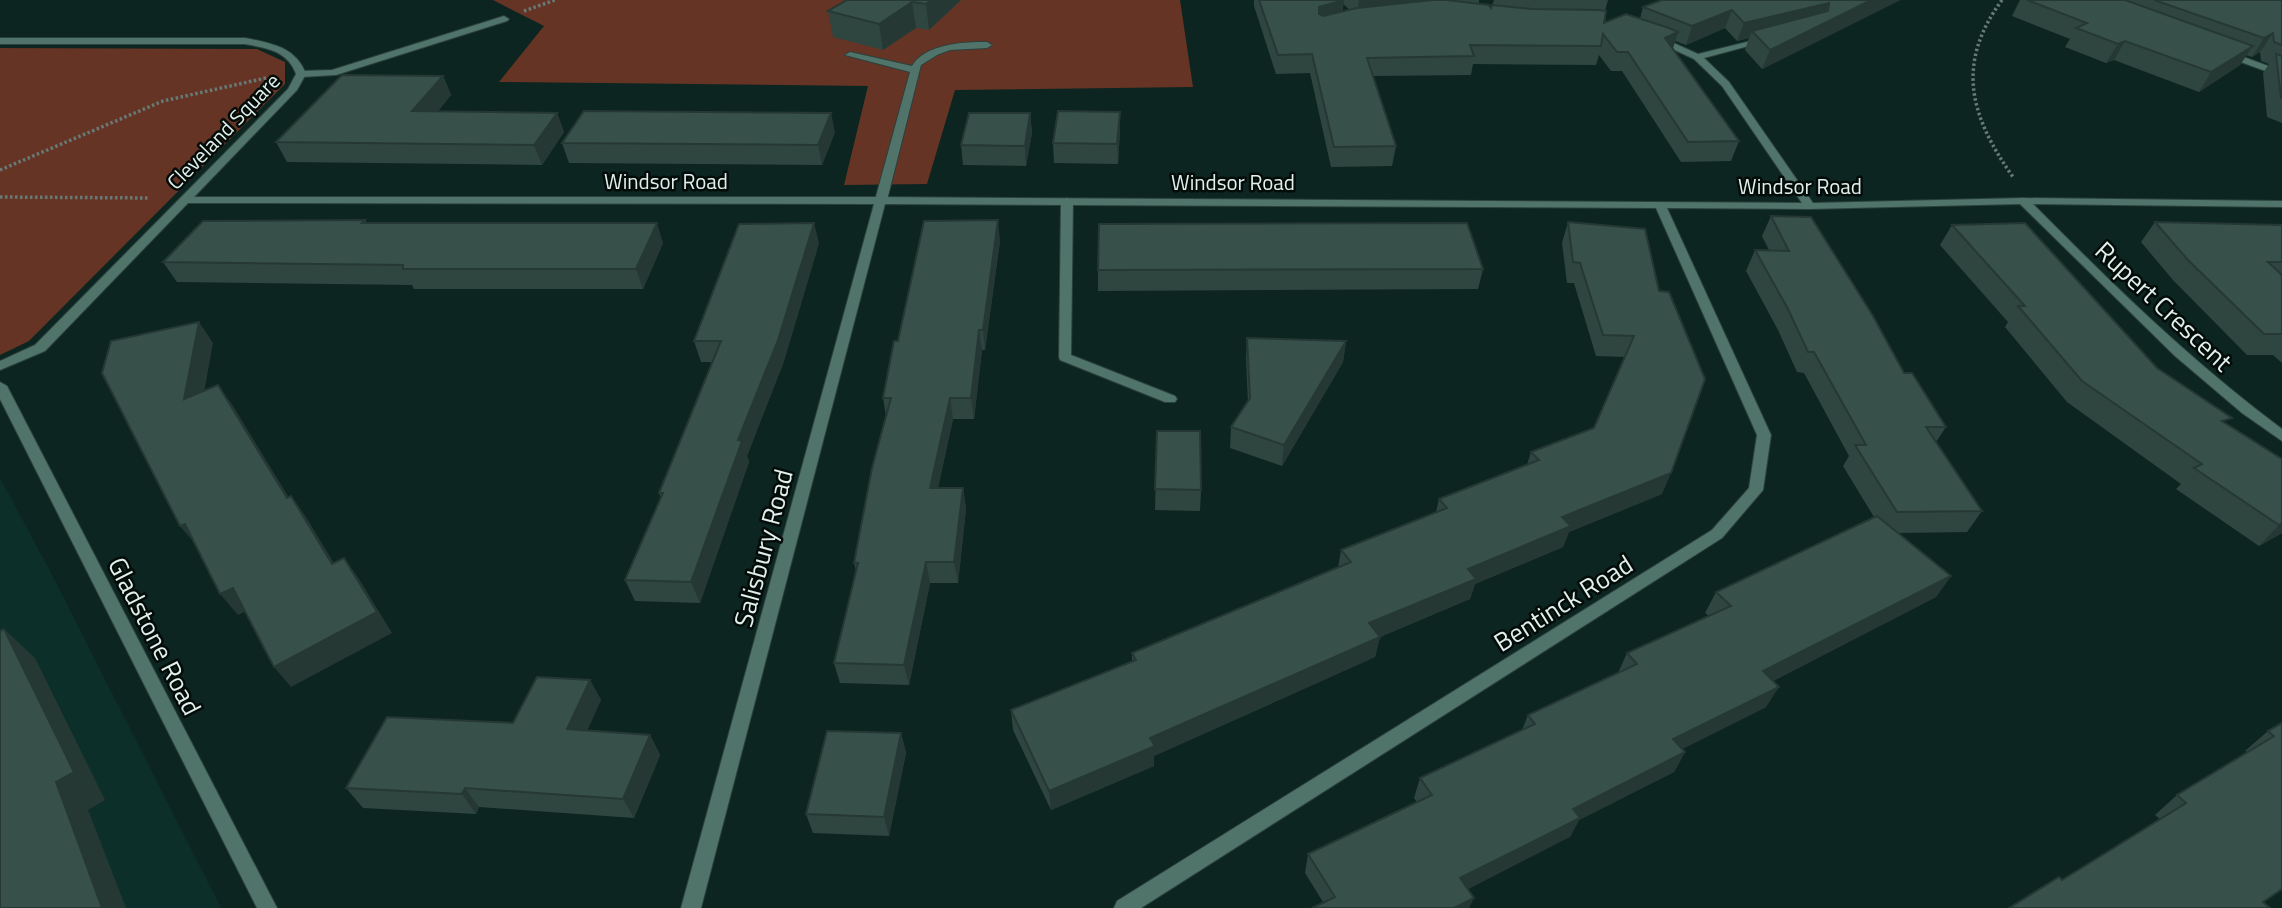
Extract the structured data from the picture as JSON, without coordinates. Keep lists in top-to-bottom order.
{
  "streets": {
    "street": [
      "Cleveland Square",
      "Windsor Road",
      "Rupert Crescent",
      "Salisbury Road",
      "Bentinck Road",
      "Gladstone Road"
    ]
  },
  "crossings": [
    ["Cleveland Square", "Windsor Road"],
    ["Windsor Road", "Rupert Crescent"],
    ["Windsor Road", "Salisbury Road"],
    ["Windsor Road", "Bentinck Road"]
  ]
}
